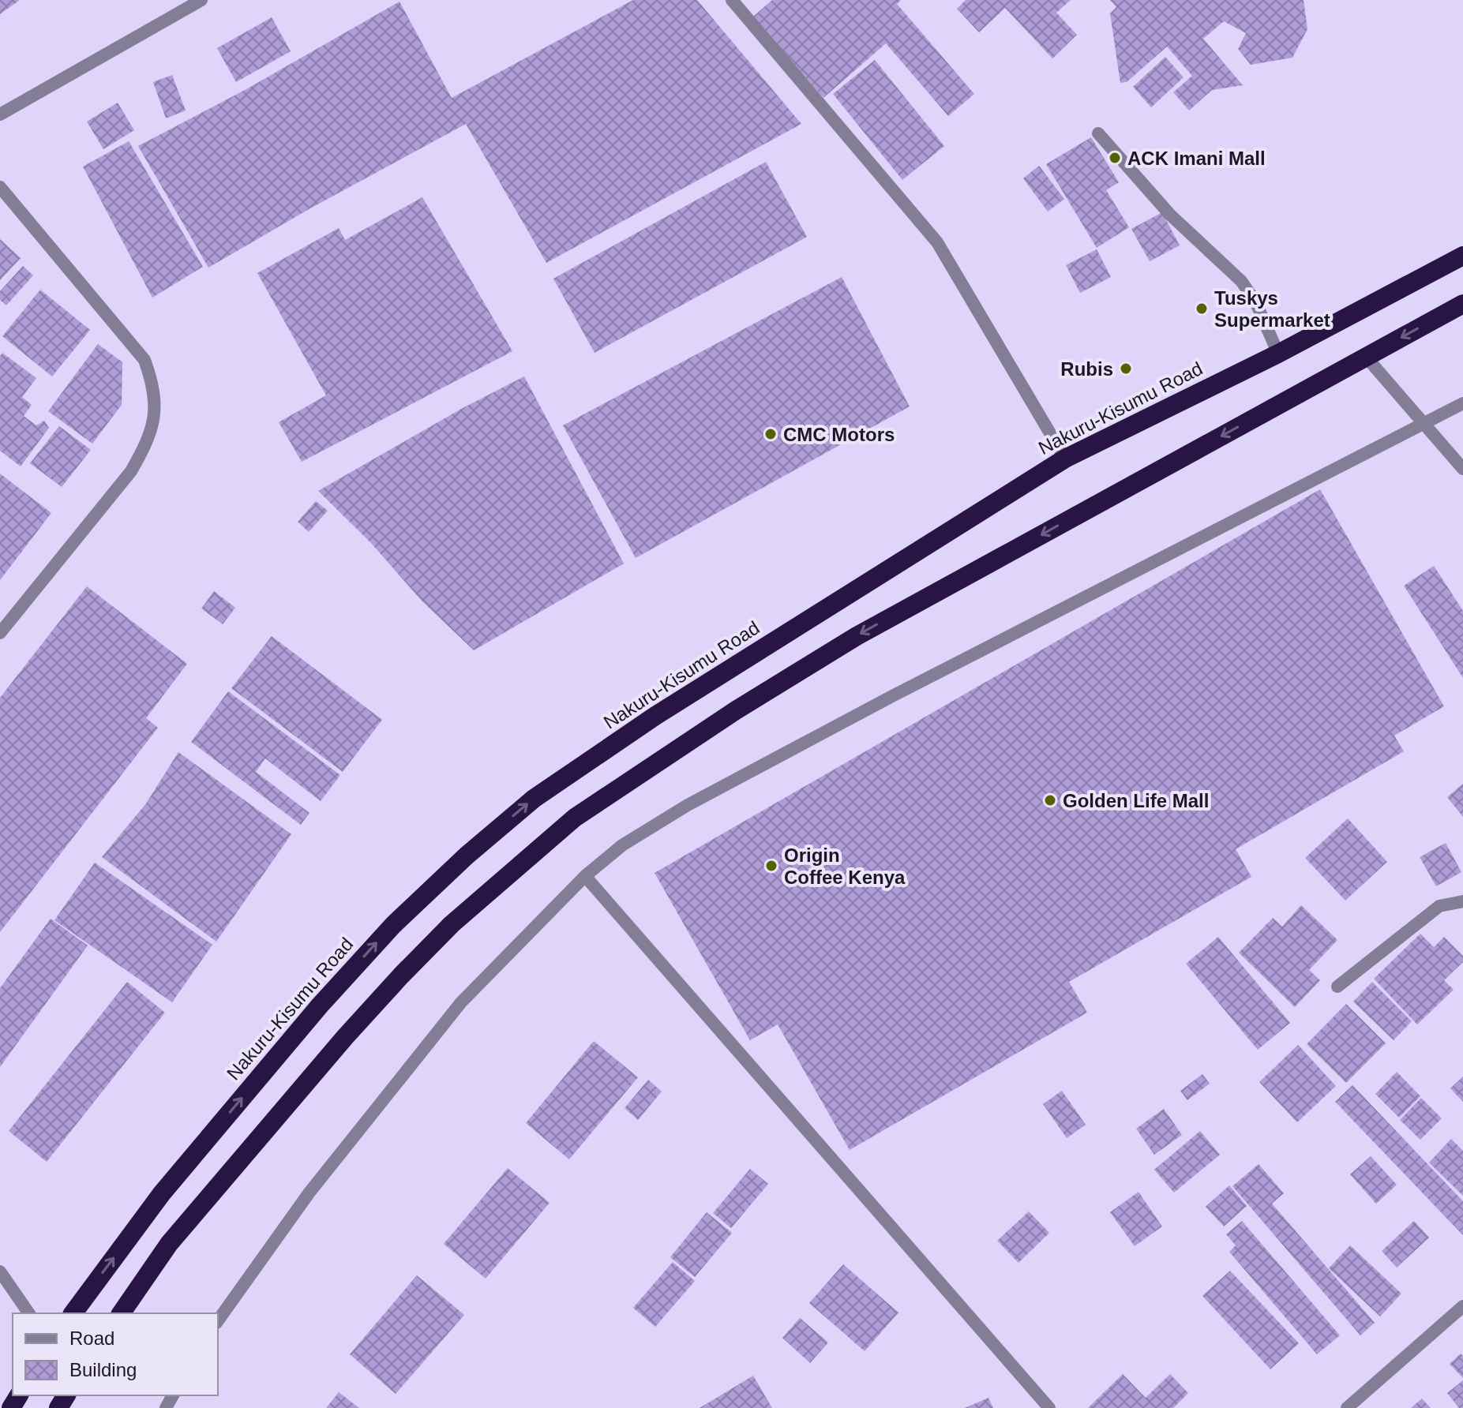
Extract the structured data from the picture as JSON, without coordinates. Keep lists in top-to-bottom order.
{
  "streets": {
    "highway": ["Nakuru-Kisumu Road"]
  },
  "places": [
    "ACK Imani Mall",
    "Tuskys Supermarket",
    "Rubis",
    "CMC Motors",
    "Golden Life Mall",
    "Origin Coffee Kenya"
  ],
  "legend": ["Road", "Building"]
}
